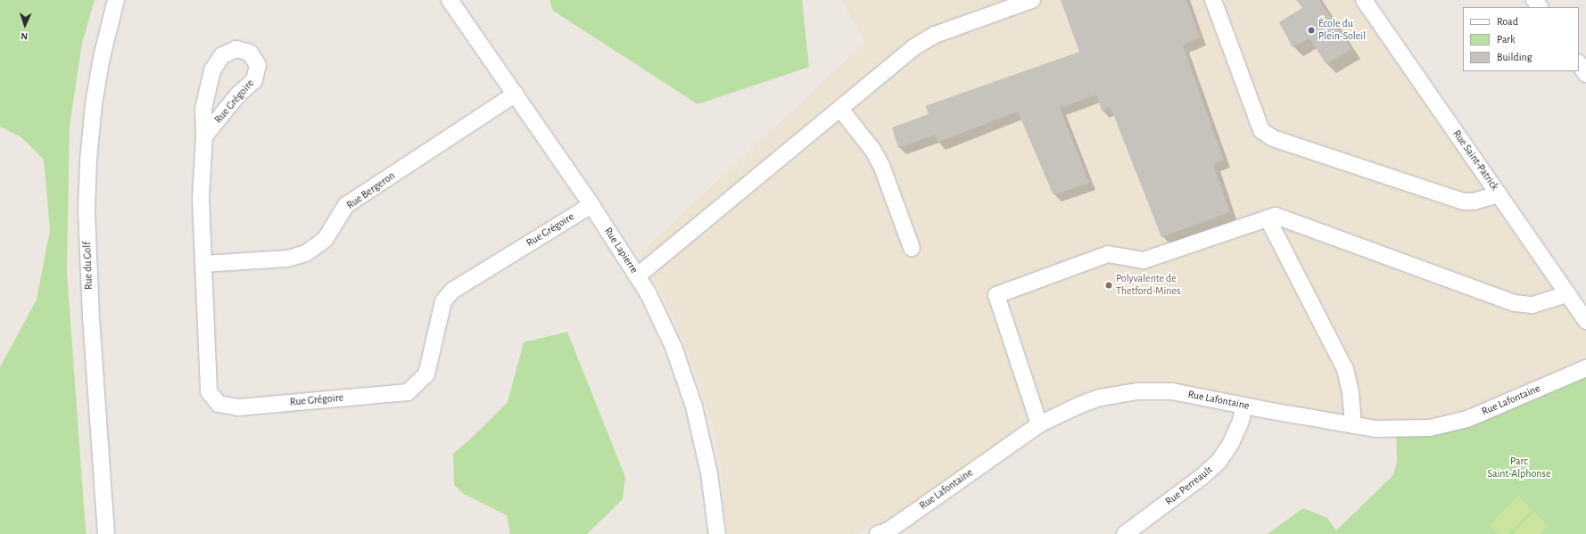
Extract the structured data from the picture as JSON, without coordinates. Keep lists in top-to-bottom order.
{
  "streets": {
    "street": [
      "Rue Grégoire",
      "Rue Saint-Patrick",
      "Rue Bergeron",
      "Rue Lapierre",
      "Rue du Golf",
      "Rue Lafontaine",
      "Rue Perreault"
    ]
  },
  "crossings": [
    ["Rue Grégoire", "Rue Bergeron"],
    ["Rue Grégoire", "Rue Lapierre"],
    ["Rue Bergeron", "Rue Lapierre"],
    ["Rue Lafontaine", "Rue Perreault"]
  ],
  "parks": ["Parc Saint-Alphonse"],
  "places": ["École du Plein-Soleil", "Polyvalente de Thetford-Mines"],
  "legend": ["Road", "Park", "Building"],
  "north": "bottom"
}
